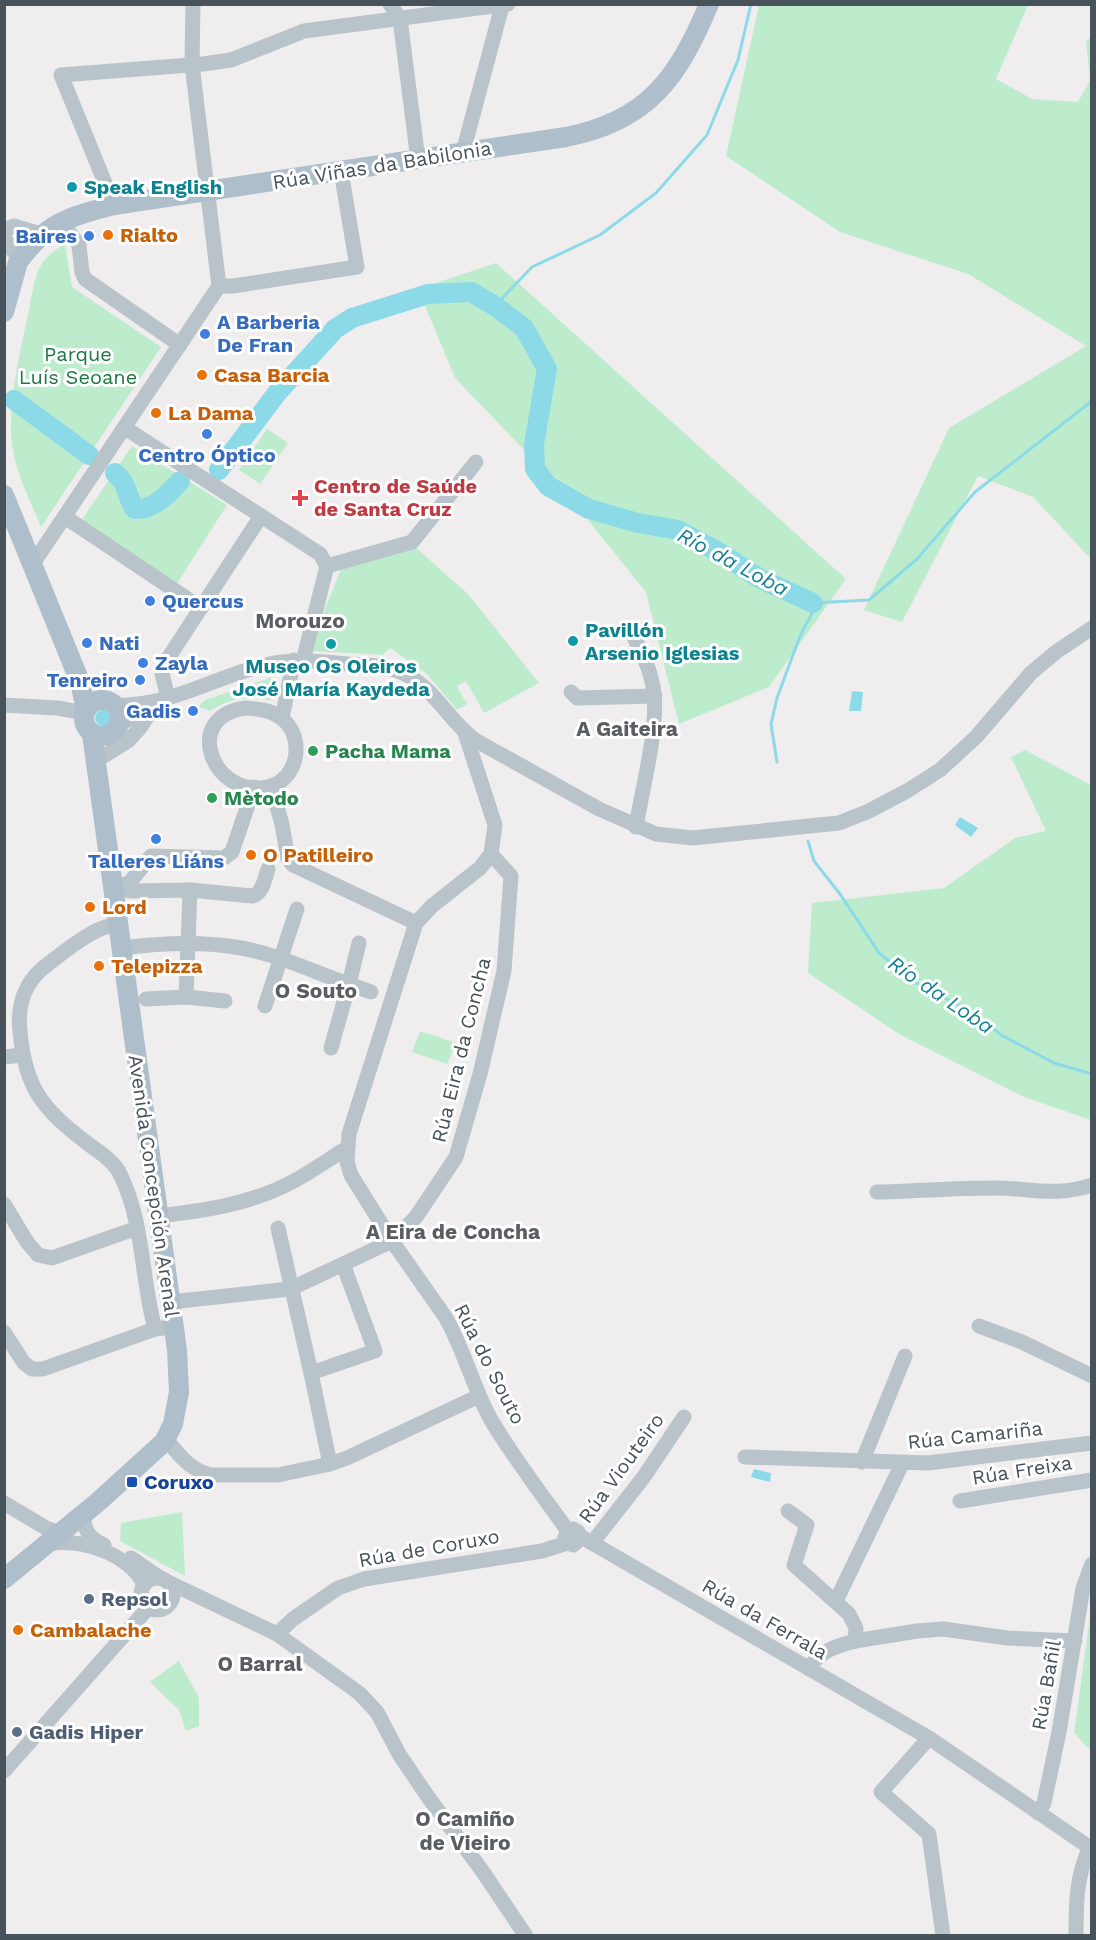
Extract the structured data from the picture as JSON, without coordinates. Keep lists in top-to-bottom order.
{
  "streets": {
    "main road": ["Rúa Viñas da Babilonia", "Avenida Concepción Arenal"],
    "street": [
      "Rúa Eira da Concha",
      "Rúa do Souto",
      "Rúa Camariña",
      "Rúa Viouteiro",
      "Rúa Freixa",
      "Rúa de Coruxo",
      "Rúa da Ferrala",
      "Rúa Bañil"
    ]
  },
  "crossings": [
    ["Rúa Eira da Concha", "Avenida Concepción Arenal"],
    ["Rúa Eira da Concha", "Rúa do Souto"],
    ["Rúa do Souto", "Rúa Viouteiro"],
    ["Rúa do Souto", "Rúa de Coruxo"],
    ["Rúa do Souto", "Rúa da Ferrala"],
    ["Rúa Viouteiro", "Rúa de Coruxo"],
    ["Rúa Viouteiro", "Rúa da Ferrala"],
    ["Rúa de Coruxo", "Rúa da Ferrala"],
    ["Rúa da Ferrala", "Rúa Bañil"]
  ],
  "districts": [
    "Morouzo",
    "A Gaiteira",
    "O Souto",
    "A Eira de Concha",
    "O Barral",
    "O Camiño de Vieiro"
  ],
  "water": ["Río da Loba"],
  "parks": ["Parque Luís Seoane"],
  "places": {
    "other": [
      "Speak English",
      "Rialto",
      "Baires",
      "A Barberia De Fran",
      "Casa Barcia",
      "La Dama",
      "Centro Óptico",
      "Quercus",
      "Pavillón Arsenio Iglesias",
      "Nati",
      "Museo Os Oleiros José María Kaydeda",
      "Zayla",
      "Tenreiro",
      "Gadis",
      "Pacha Mama",
      "Mètodo",
      "Talleres Liáns",
      "O Patilleiro",
      "Lord",
      "Telepizza",
      "Repsol",
      "Cambalache",
      "Gadis Hiper"
    ],
    "health": ["Centro de Saúde de Santa Cruz"],
    "transit": ["Coruxo"]
  }
}
